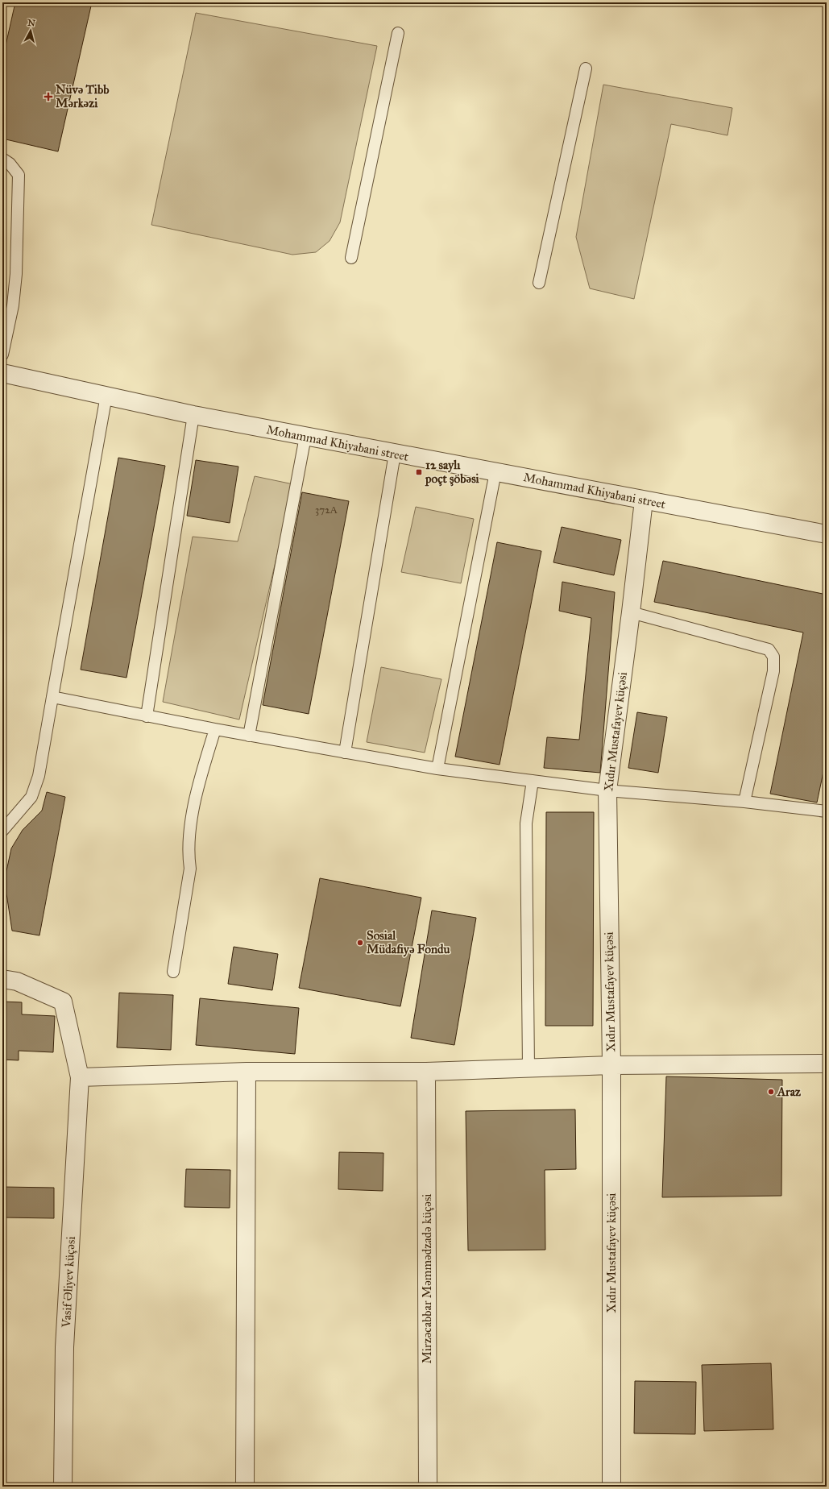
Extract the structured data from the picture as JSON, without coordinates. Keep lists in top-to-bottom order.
{
  "streets": {
    "street": [
      "Mohammad Khiyabani street",
      "Xıdır Mustafayev küçəsi",
      "Mirzəcabbar Məmmədzadə küçəsi",
      "Vasif Əliyev küçəsi"
    ]
  },
  "crossings": [
    ["Mohammad Khiyabani street", "Xıdır Mustafayev küçəsi"]
  ],
  "places": {
    "health": ["Nüvə Tibb Mərkəzi"],
    "transit": ["12 saylı poçt şöbəsi"],
    "other": ["Sosial Müdafiyə Fondu", "Araz"]
  },
  "house_numbers": ["372А"],
  "north": "top"
}
